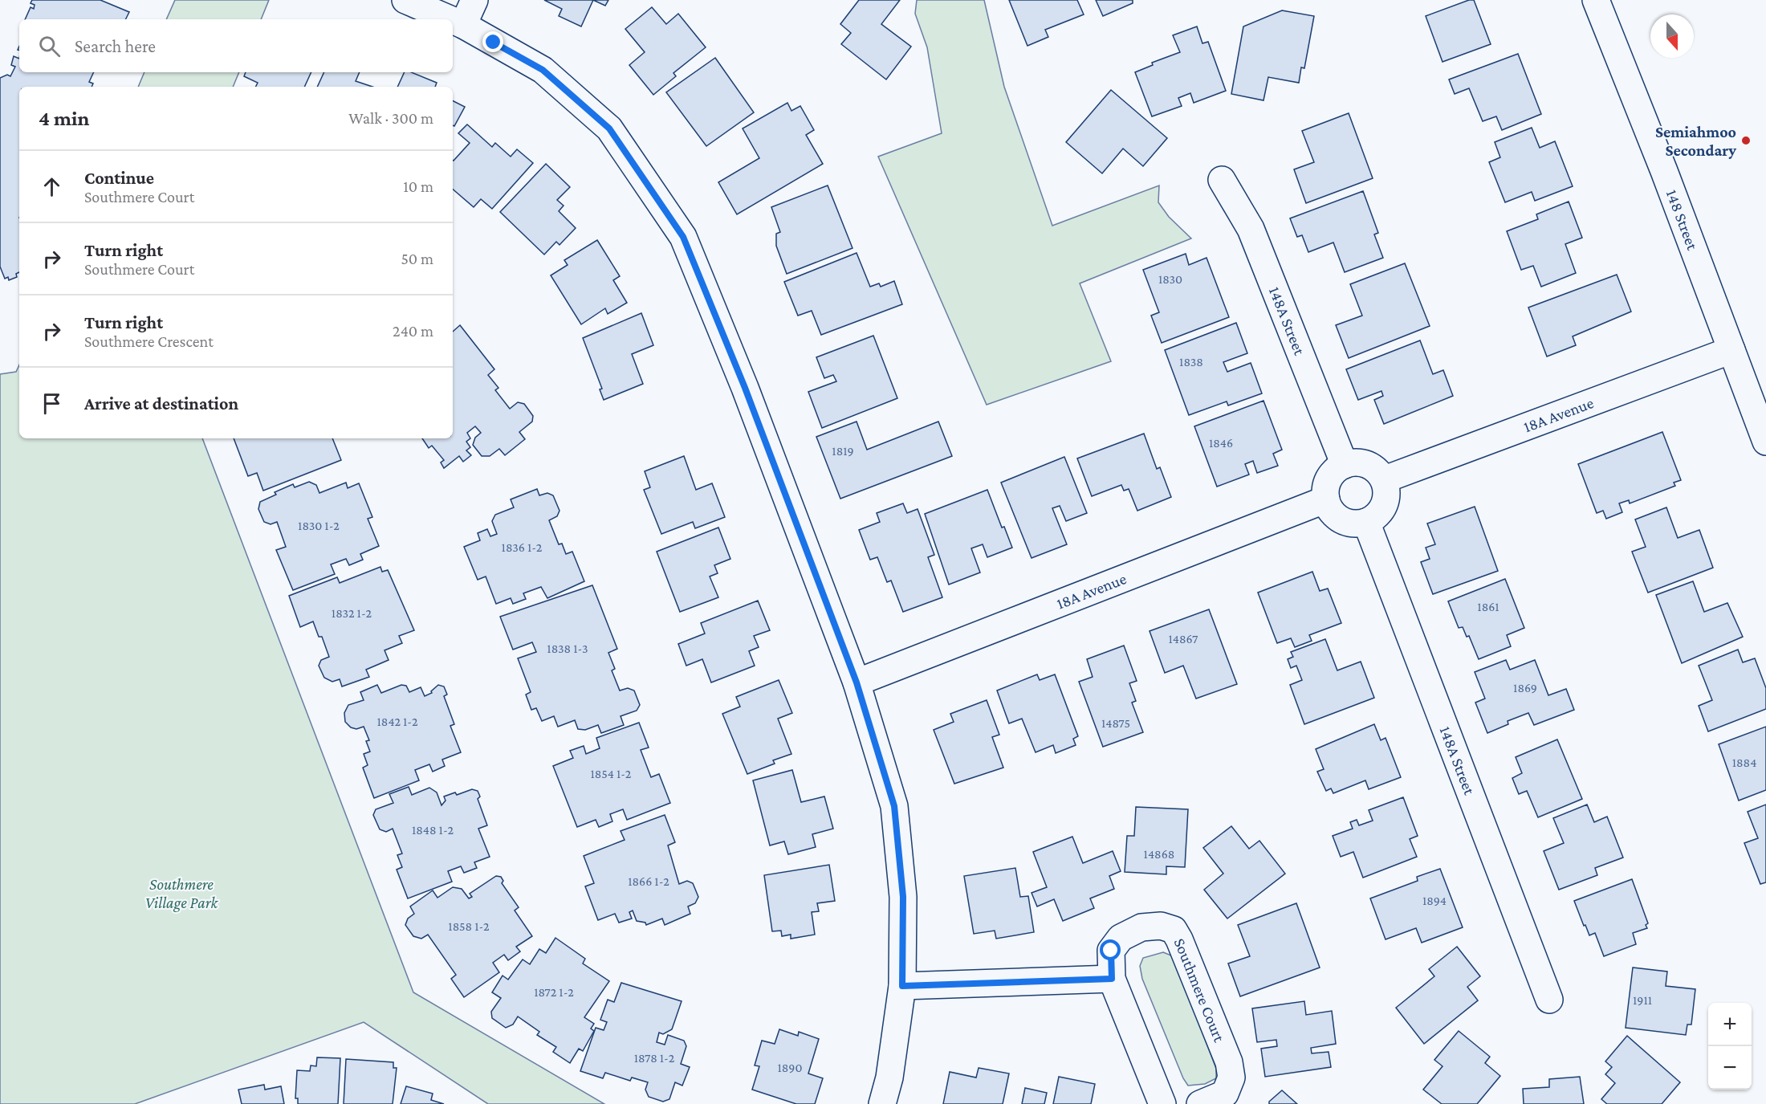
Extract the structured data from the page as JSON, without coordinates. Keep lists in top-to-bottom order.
{
  "streets": {
    "street": [
      "148 Street",
      "148A Street",
      "18A Avenue",
      "Southmere Court"
    ]
  },
  "crossings": [
    ["148 Street", "18A Avenue"],
    ["148A Street", "18A Avenue"]
  ],
  "parks": ["Southmere Village Park"],
  "places": ["Semiahmoo Secondary"],
  "house_numbers": [
    "1830",
    "1838",
    "1846",
    "1819",
    "1830 1-2",
    "1836 1-2",
    "1861",
    "1832 1-2",
    "14867",
    "1838 1-3",
    "1869",
    "1842 1-2",
    "14875",
    "1884",
    "1854 1-2",
    "1848 1-2",
    "14868",
    "1866 1-2",
    "1894",
    "1858 1-2",
    "1872 1-2",
    "1911",
    "1878 1-2",
    "1890"
  ],
  "north": "bottom",
  "page": {
    "search": "Search here",
    "heading": ["4 min", "Walk · 300 m"],
    "list": [
      ["Continue", "Southmere Court", "10 m"],
      ["Turn right", "Southmere Court", "50 m"],
      ["Turn right", "Southmere Crescent", "240 m"],
      "Arrive at destination"
    ],
    "map_buttons": ["+", "−"]
  }
}
